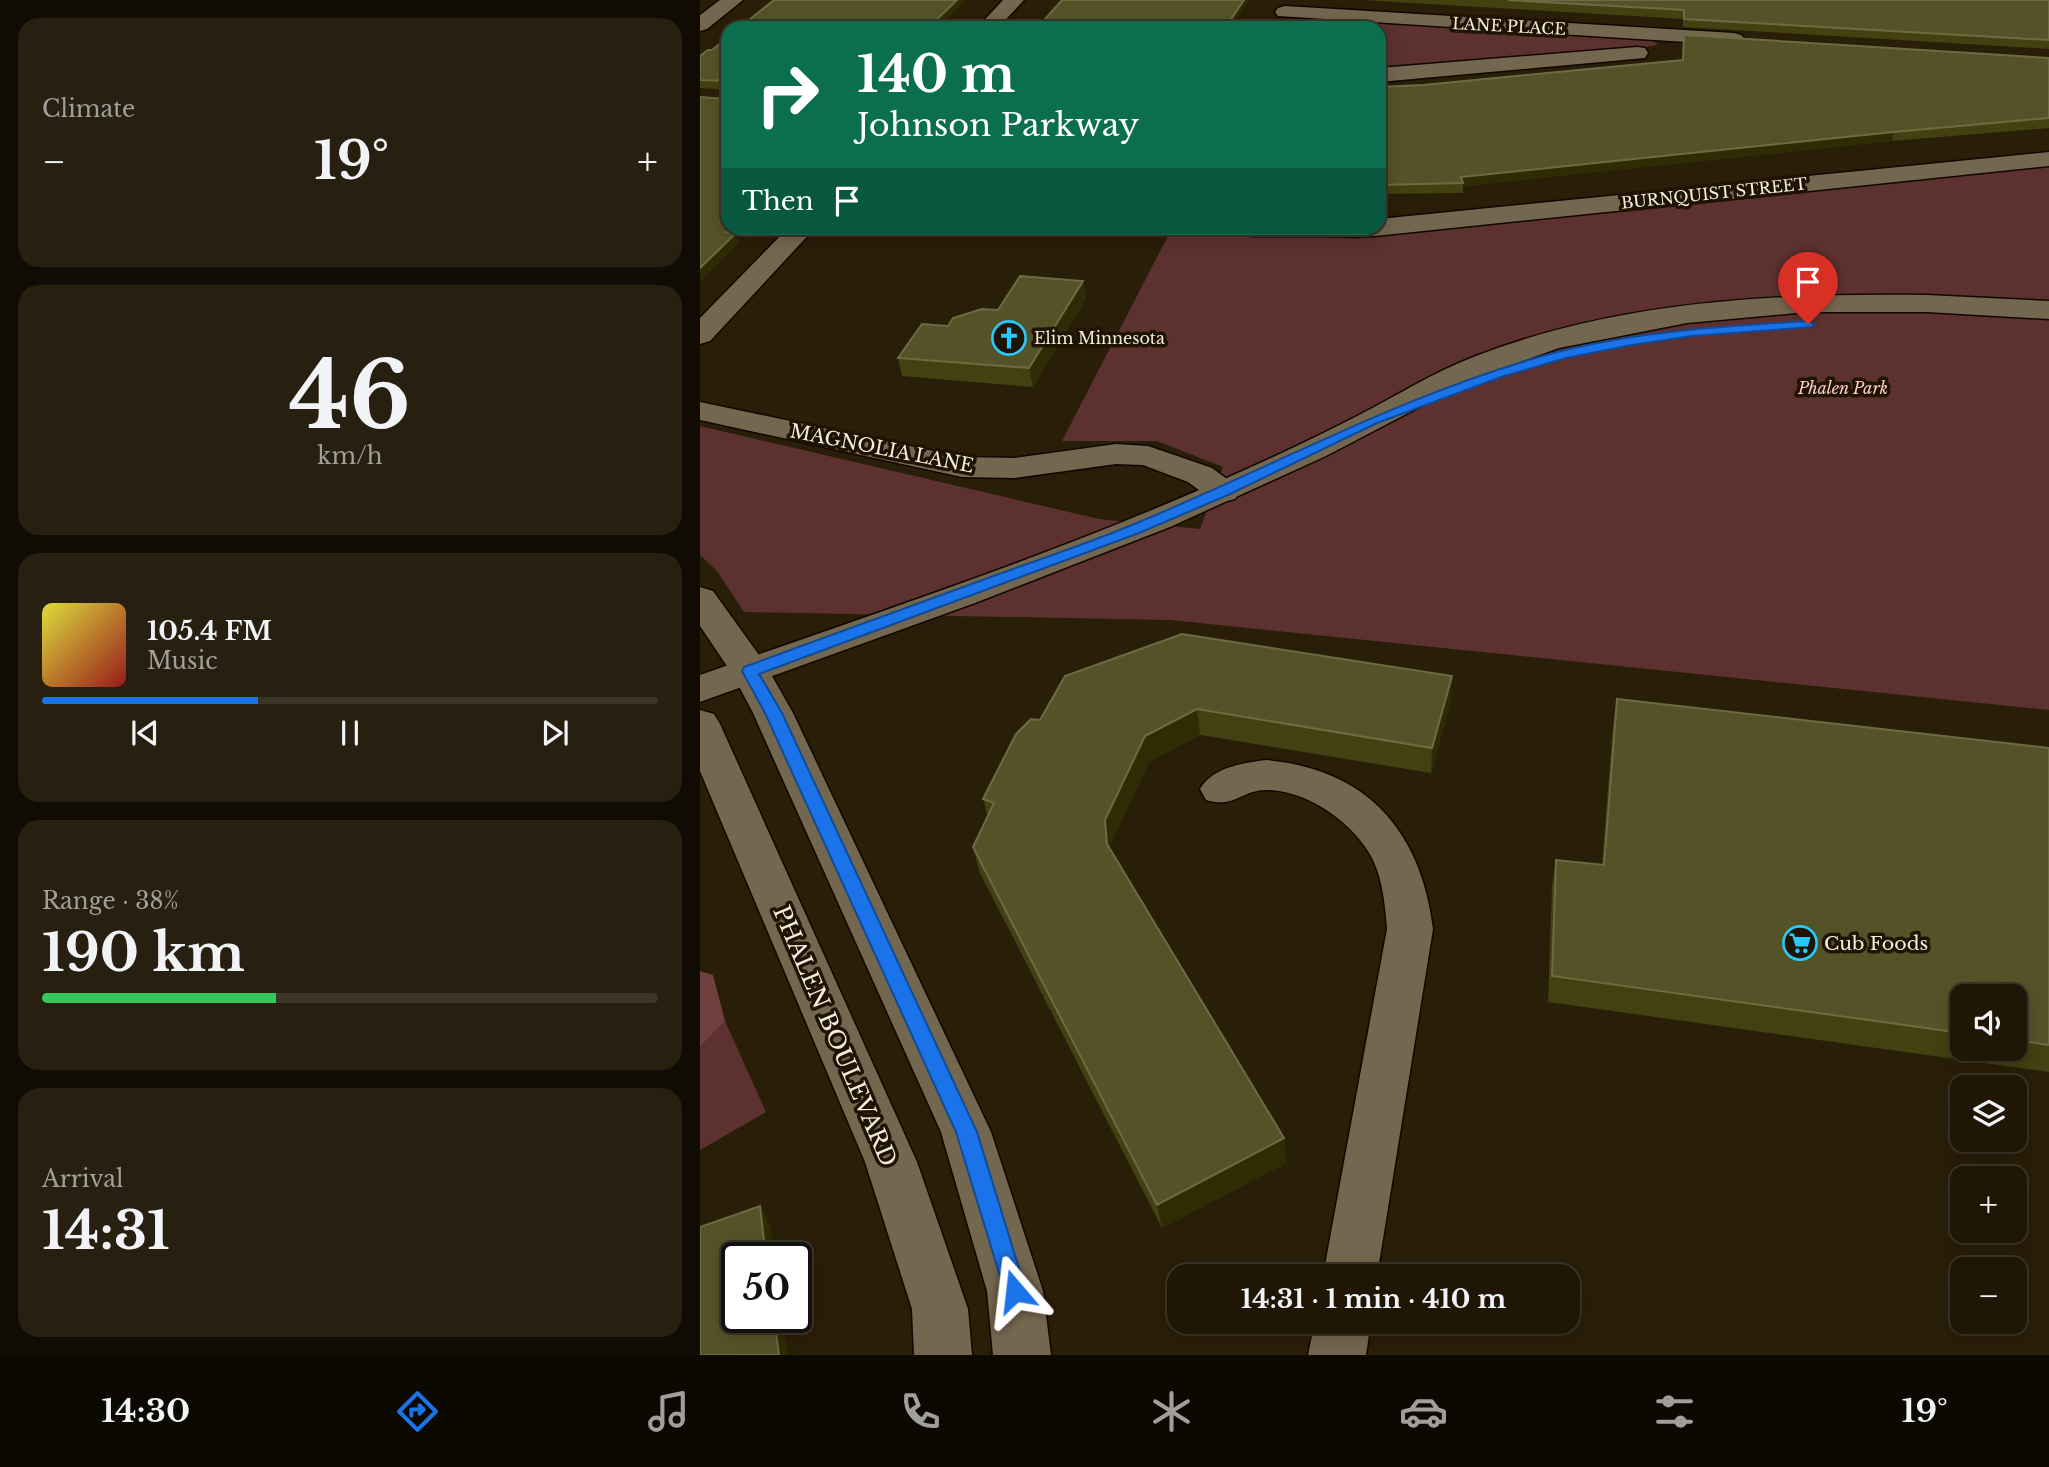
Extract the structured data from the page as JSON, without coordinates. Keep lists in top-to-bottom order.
{
  "streets": {
    "street": [
      "LANE PLACE",
      "BURNQUIST STREET",
      "MAGNOLIA LANE",
      "PHALEN BOULEVARD"
    ]
  },
  "parks": ["Phalen Park"],
  "places": {
    "church": ["Elim Minnesota"],
    "supermarket": ["Cub Foods"]
  },
  "page": {
    "tile": [
      "Climate",
      ["46", "km/h"],
      ["Range · 38%", "190 km"],
      ["Arrival", "14:31"]
    ],
    "turn": ["140 m", "Johnson Parkway"],
    "heat": ["−", "19°", "+"],
    "then": "Then",
    "song": ["105.4 FM", "Music"],
    "map_buttons": ["+", "−"],
    "limit": "50",
    "trip": "14:31 · 1 min · 410 m",
    "tabs": ["14:30", "19°"]
  }
}
